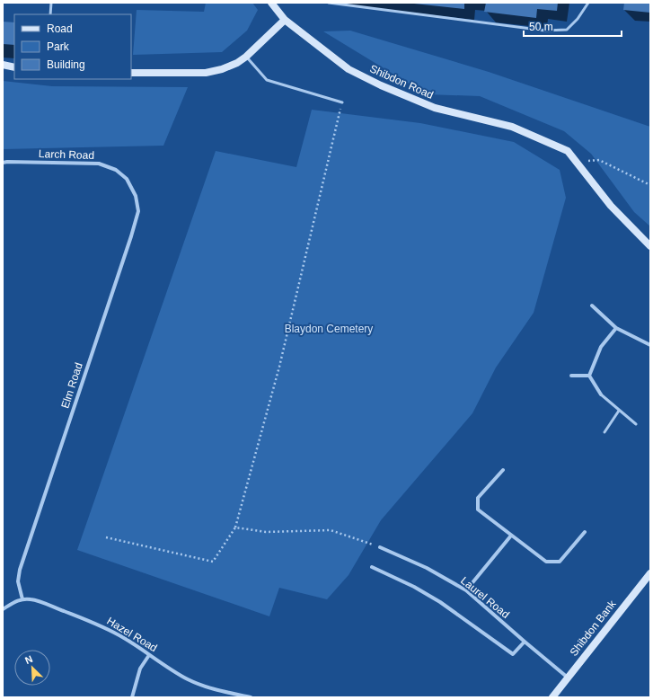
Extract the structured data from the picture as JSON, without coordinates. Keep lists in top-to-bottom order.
{
  "streets": {
    "main road": ["Shibdon Road", "Shibdon Bank"],
    "street": [
      "Larch Road",
      "Elm Road",
      "Laurel Road",
      "Hazel Road"
    ]
  },
  "crossings": [
    ["Larch Road", "Elm Road"],
    ["Elm Road", "Hazel Road"],
    ["Laurel Road", "Shibdon Bank"]
  ],
  "parks": ["Blaydon Cemetery"],
  "legend": ["Road", "Park", "Building"],
  "scale_bar": "50 m",
  "north": "top left"
}
